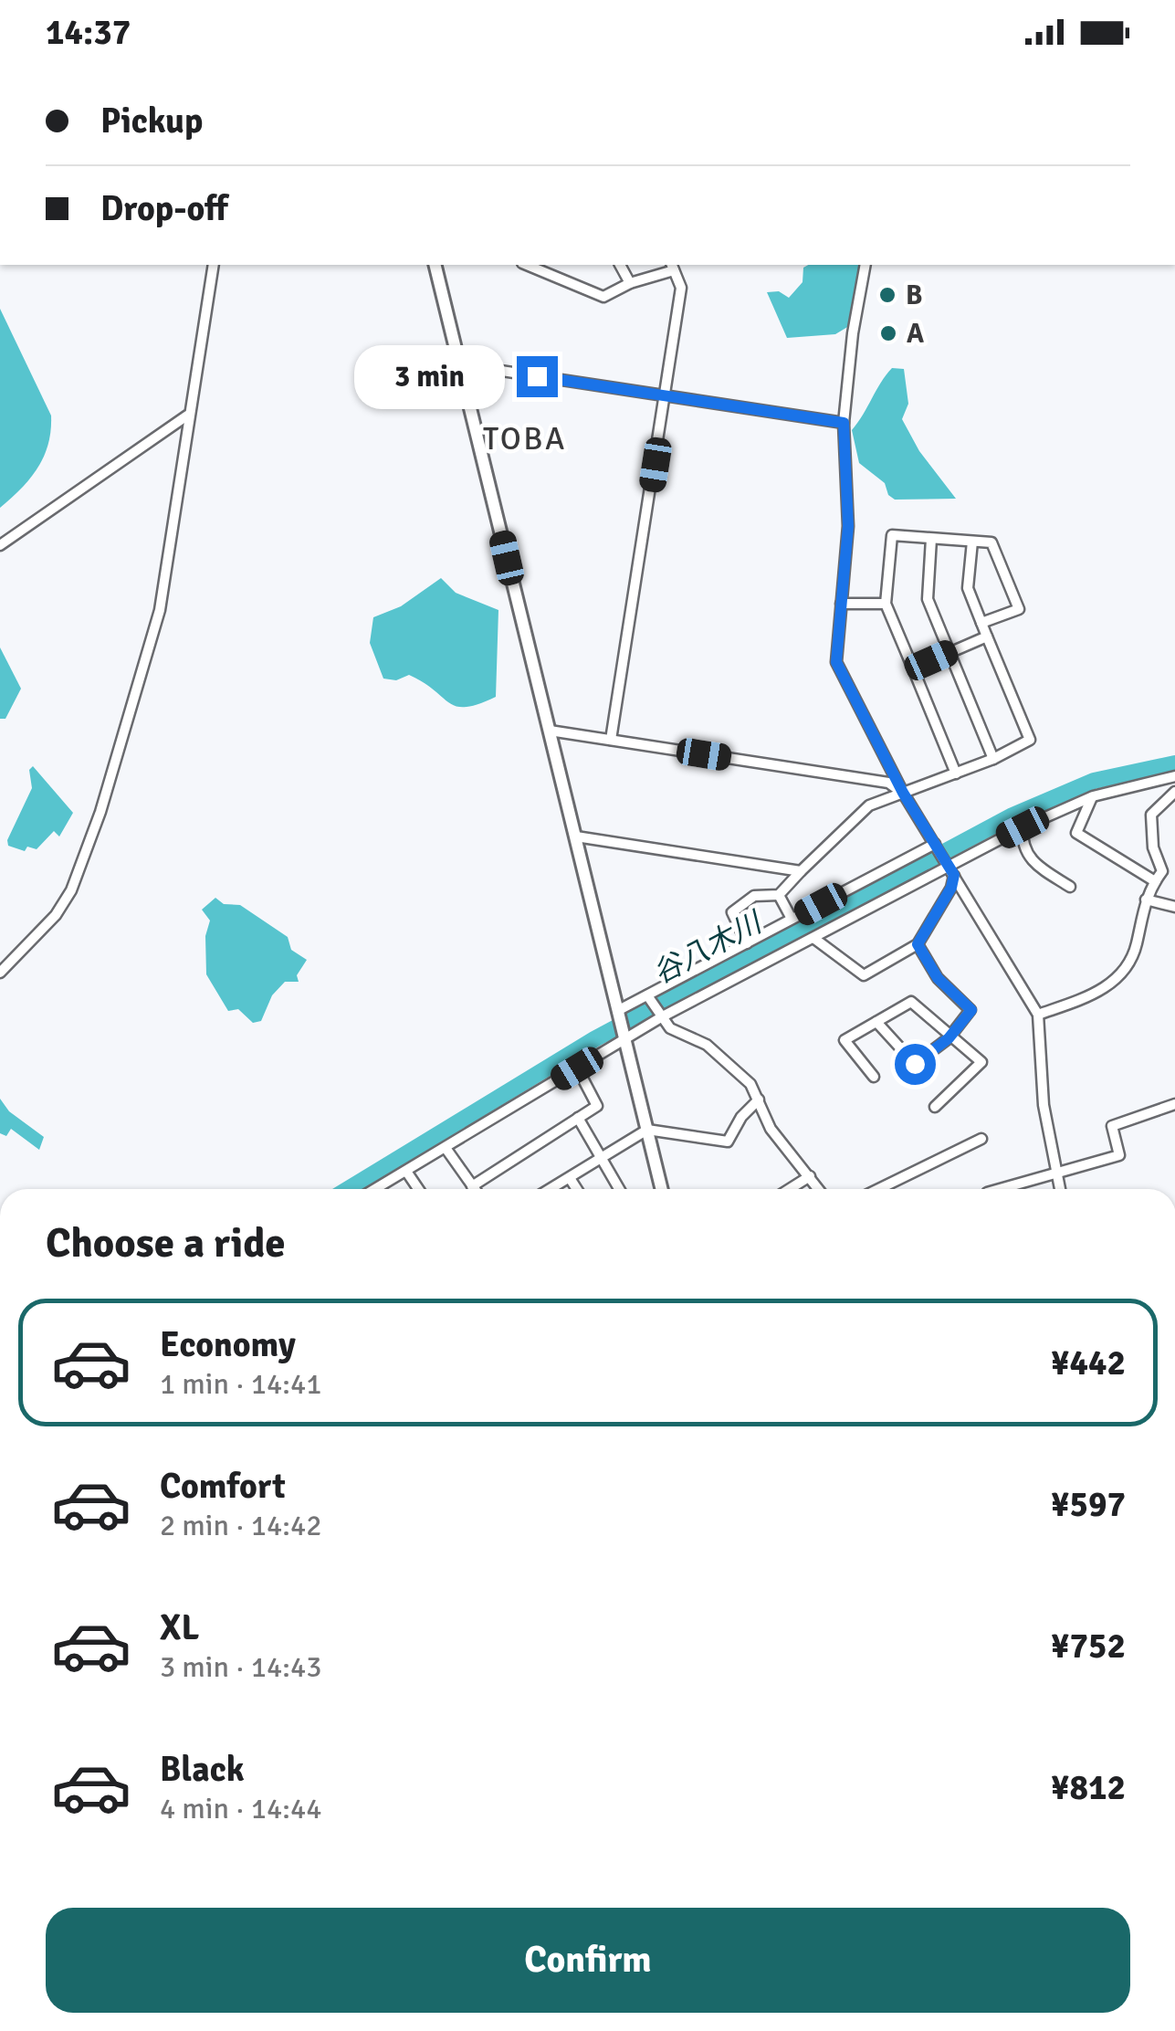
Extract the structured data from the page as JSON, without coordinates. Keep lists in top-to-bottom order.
{
  "districts": ["TOBA"],
  "water": ["谷八木川"],
  "places": ["B", "A"],
  "page": {
    "status": "14:37",
    "banner": ["Pickup", "Drop-off"],
    "bubble": "3 min",
    "heading": "Choose a ride",
    "list": [
      {
        "name": "Economy",
        "note": "1 min · 14:41",
        "value": "¥442"
      },
      {
        "name": "Comfort",
        "note": "2 min · 14:42",
        "value": "¥597"
      },
      {
        "name": "XL",
        "note": "3 min · 14:43",
        "value": "¥752"
      },
      {
        "name": "Black",
        "note": "4 min · 14:44",
        "value": "¥812"
      }
    ],
    "buttons": "Confirm"
  }
}
